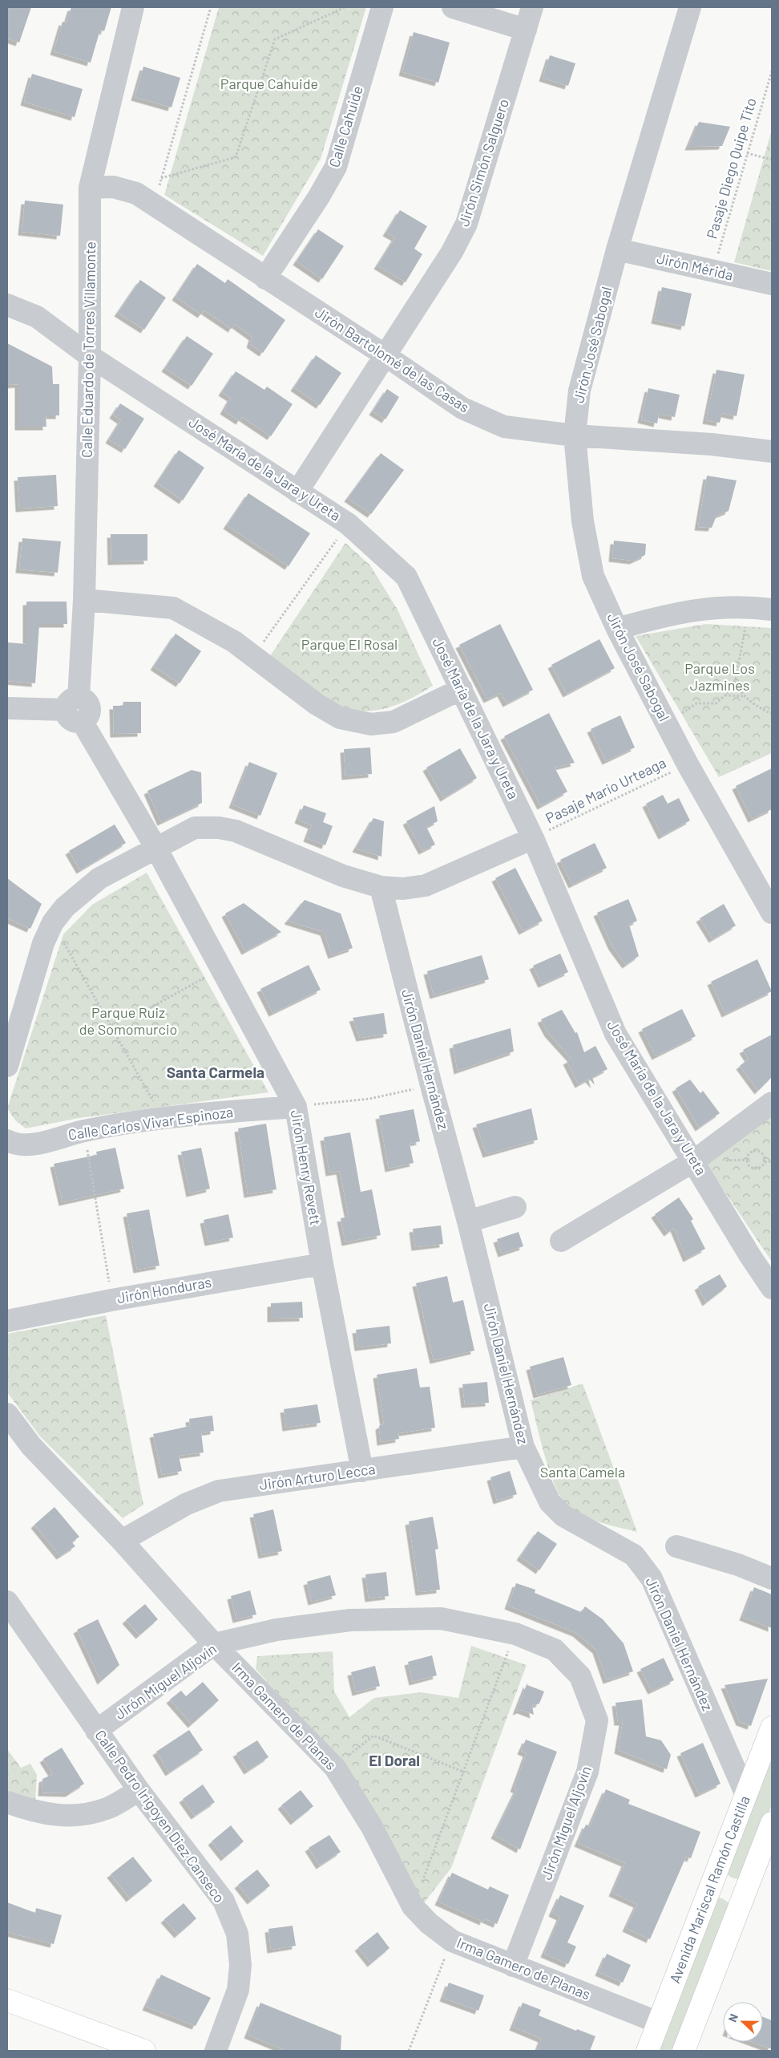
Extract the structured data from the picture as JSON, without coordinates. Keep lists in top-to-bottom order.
{
  "streets": {
    "main road": ["Avenida Mariscal Ramón Castilla"],
    "street": [
      "Calle Cahuide",
      "Jirón Simón Salguero",
      "Jirón Mérida",
      "Jirón José Sabogal",
      "Calle Eduardo de Torres Villamonte",
      "Jirón Bartolomé de las Casas",
      "José María de la Jara y Ureta",
      "Jirón Daniel Hernández",
      "Calle Carlos Vivar Espinoza",
      "Jirón Henry Revett",
      "Jirón Honduras",
      "Jirón Arturo Lecca",
      "Jirón Miguel Aljovín",
      "Irma Gamero de Planas",
      "Calle Pedro Irigoyen Diez Canseco"
    ],
    "path": ["Pasaje Diego Quipe Tito", "Pasaje Mario Urteaga"]
  },
  "crossings": [
    ["Calle Cahuide", "Jirón Bartolomé de las Casas"],
    ["Jirón Simón Salguero", "Jirón Bartolomé de las Casas"],
    ["Jirón Simón Salguero", "José María de la Jara y Ureta"],
    ["Pasaje Diego Quipe Tito", "Jirón Mérida"],
    ["Jirón Mérida", "Jirón José Sabogal"],
    ["Jirón José Sabogal", "Jirón Bartolomé de las Casas"],
    ["Jirón José Sabogal", "Pasaje Mario Urteaga"],
    ["Calle Eduardo de Torres Villamonte", "Jirón Bartolomé de las Casas"],
    ["Calle Eduardo de Torres Villamonte", "José María de la Jara y Ureta"],
    ["Calle Eduardo de Torres Villamonte", "Jirón Henry Revett"],
    ["José María de la Jara y Ureta", "Pasaje Mario Urteaga"],
    ["Jirón Daniel Hernández", "Jirón Arturo Lecca"],
    ["Jirón Daniel Hernández", "Avenida Mariscal Ramón Castilla"],
    ["Calle Carlos Vivar Espinoza", "Jirón Henry Revett"],
    ["Jirón Henry Revett", "Jirón Honduras"],
    ["Jirón Henry Revett", "Jirón Arturo Lecca"],
    ["Jirón Arturo Lecca", "Irma Gamero de Planas"],
    ["Jirón Miguel Aljovín", "Irma Gamero de Planas"],
    ["Jirón Miguel Aljovín", "Calle Pedro Irigoyen Diez Canseco"],
    ["Irma Gamero de Planas", "Avenida Mariscal Ramón Castilla"]
  ],
  "districts": ["Santa Carmela", "El Doral"],
  "parks": [
    "Parque Cahuide",
    "Parque El Rosal",
    "Parque Los Jazmines",
    "Parque Ruiz de Somomurcio",
    "Santa Camela"
  ],
  "north": "left"
}
